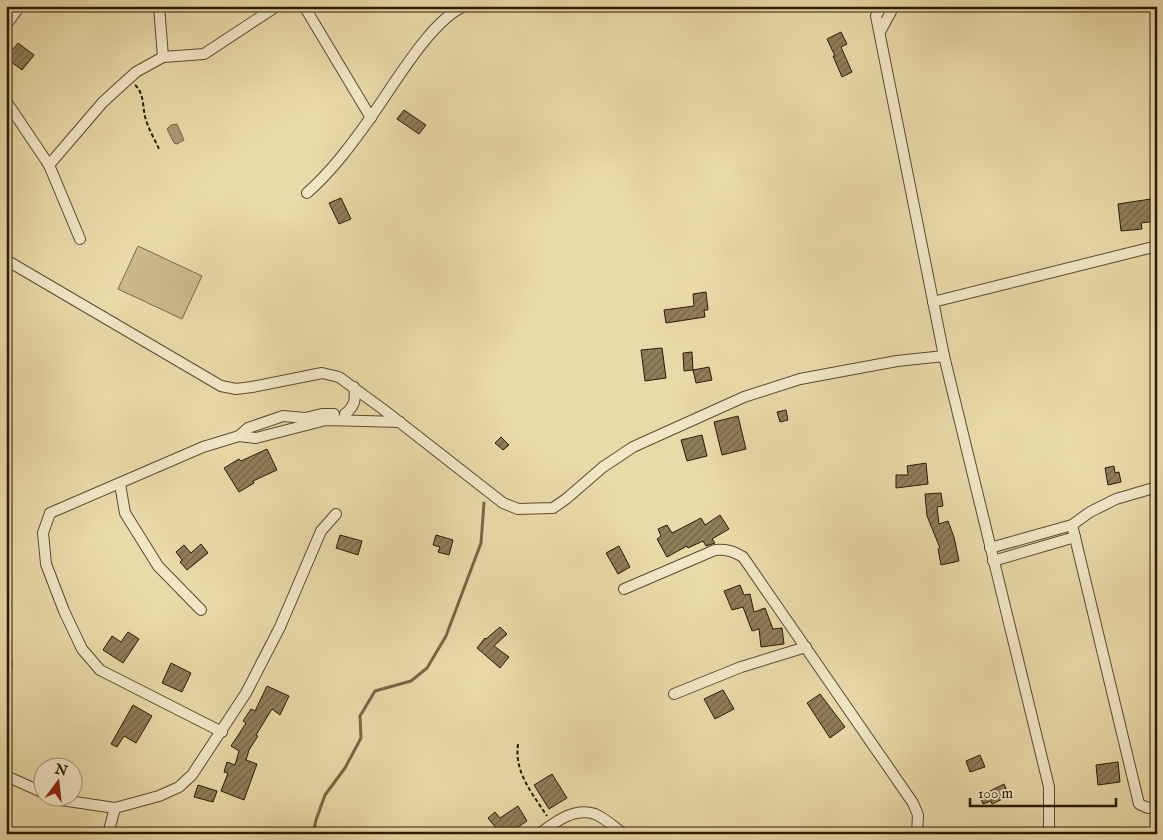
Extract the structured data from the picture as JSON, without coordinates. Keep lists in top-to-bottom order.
{
  "scale_bar": "100 m",
  "north": "top"
}
